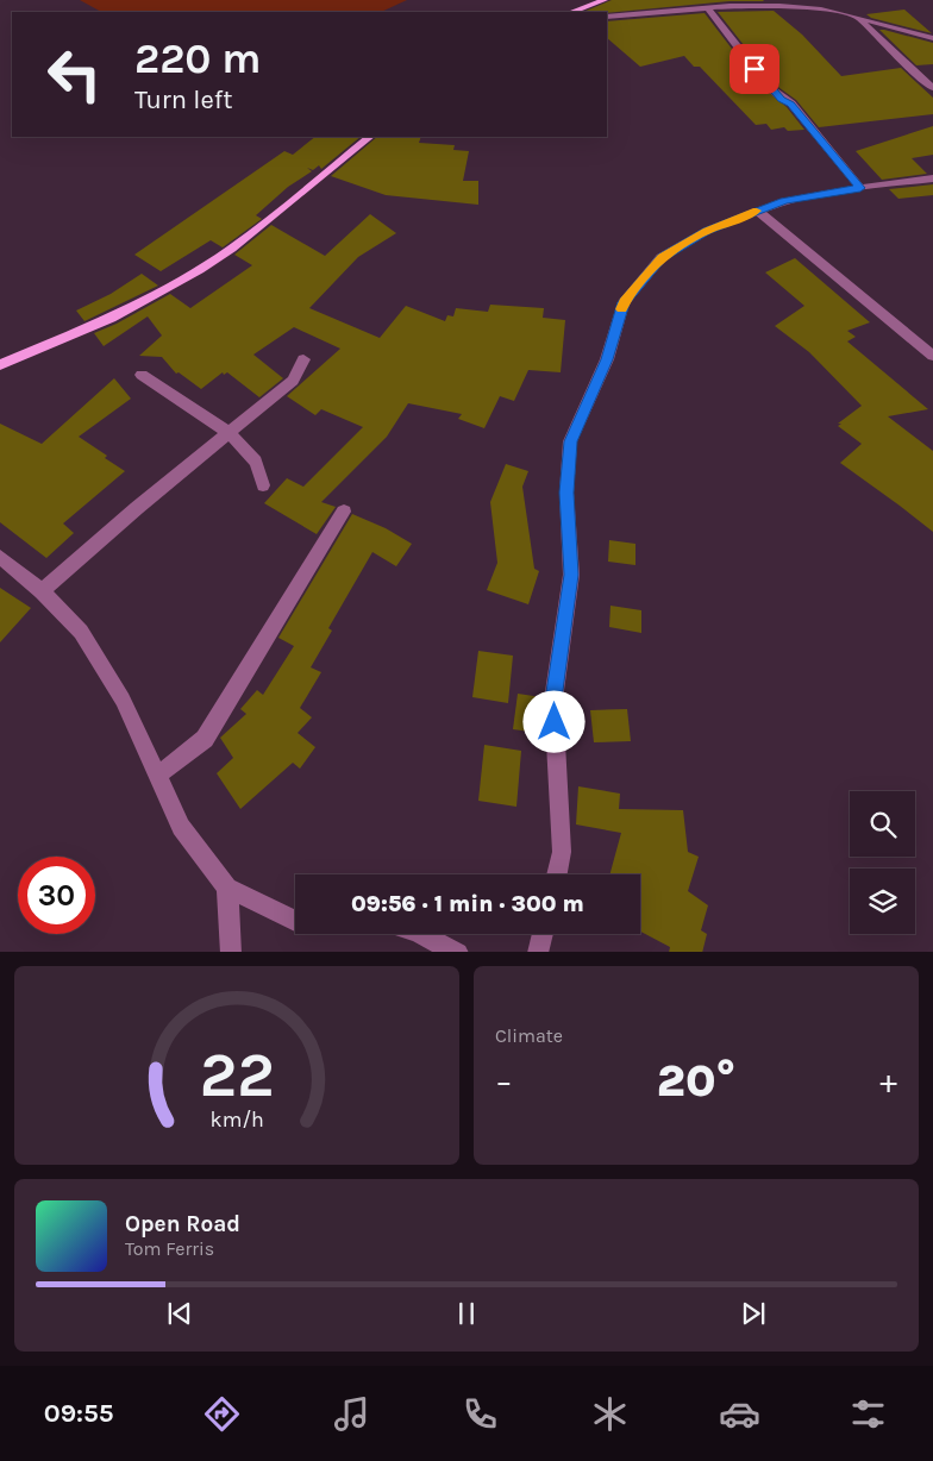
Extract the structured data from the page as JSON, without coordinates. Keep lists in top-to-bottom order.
{
  "page": {
    "turn": ["220 m", "Turn left"],
    "limit": "30",
    "trip": "09:56 · 1 min · 300 m",
    "tile": "Climate",
    "heat": ["−", "20°", "+"],
    "song": ["Open Road", "Tom Ferris"],
    "tabs": "09:55",
    "gauge": ["22", "km/h"]
  }
}
